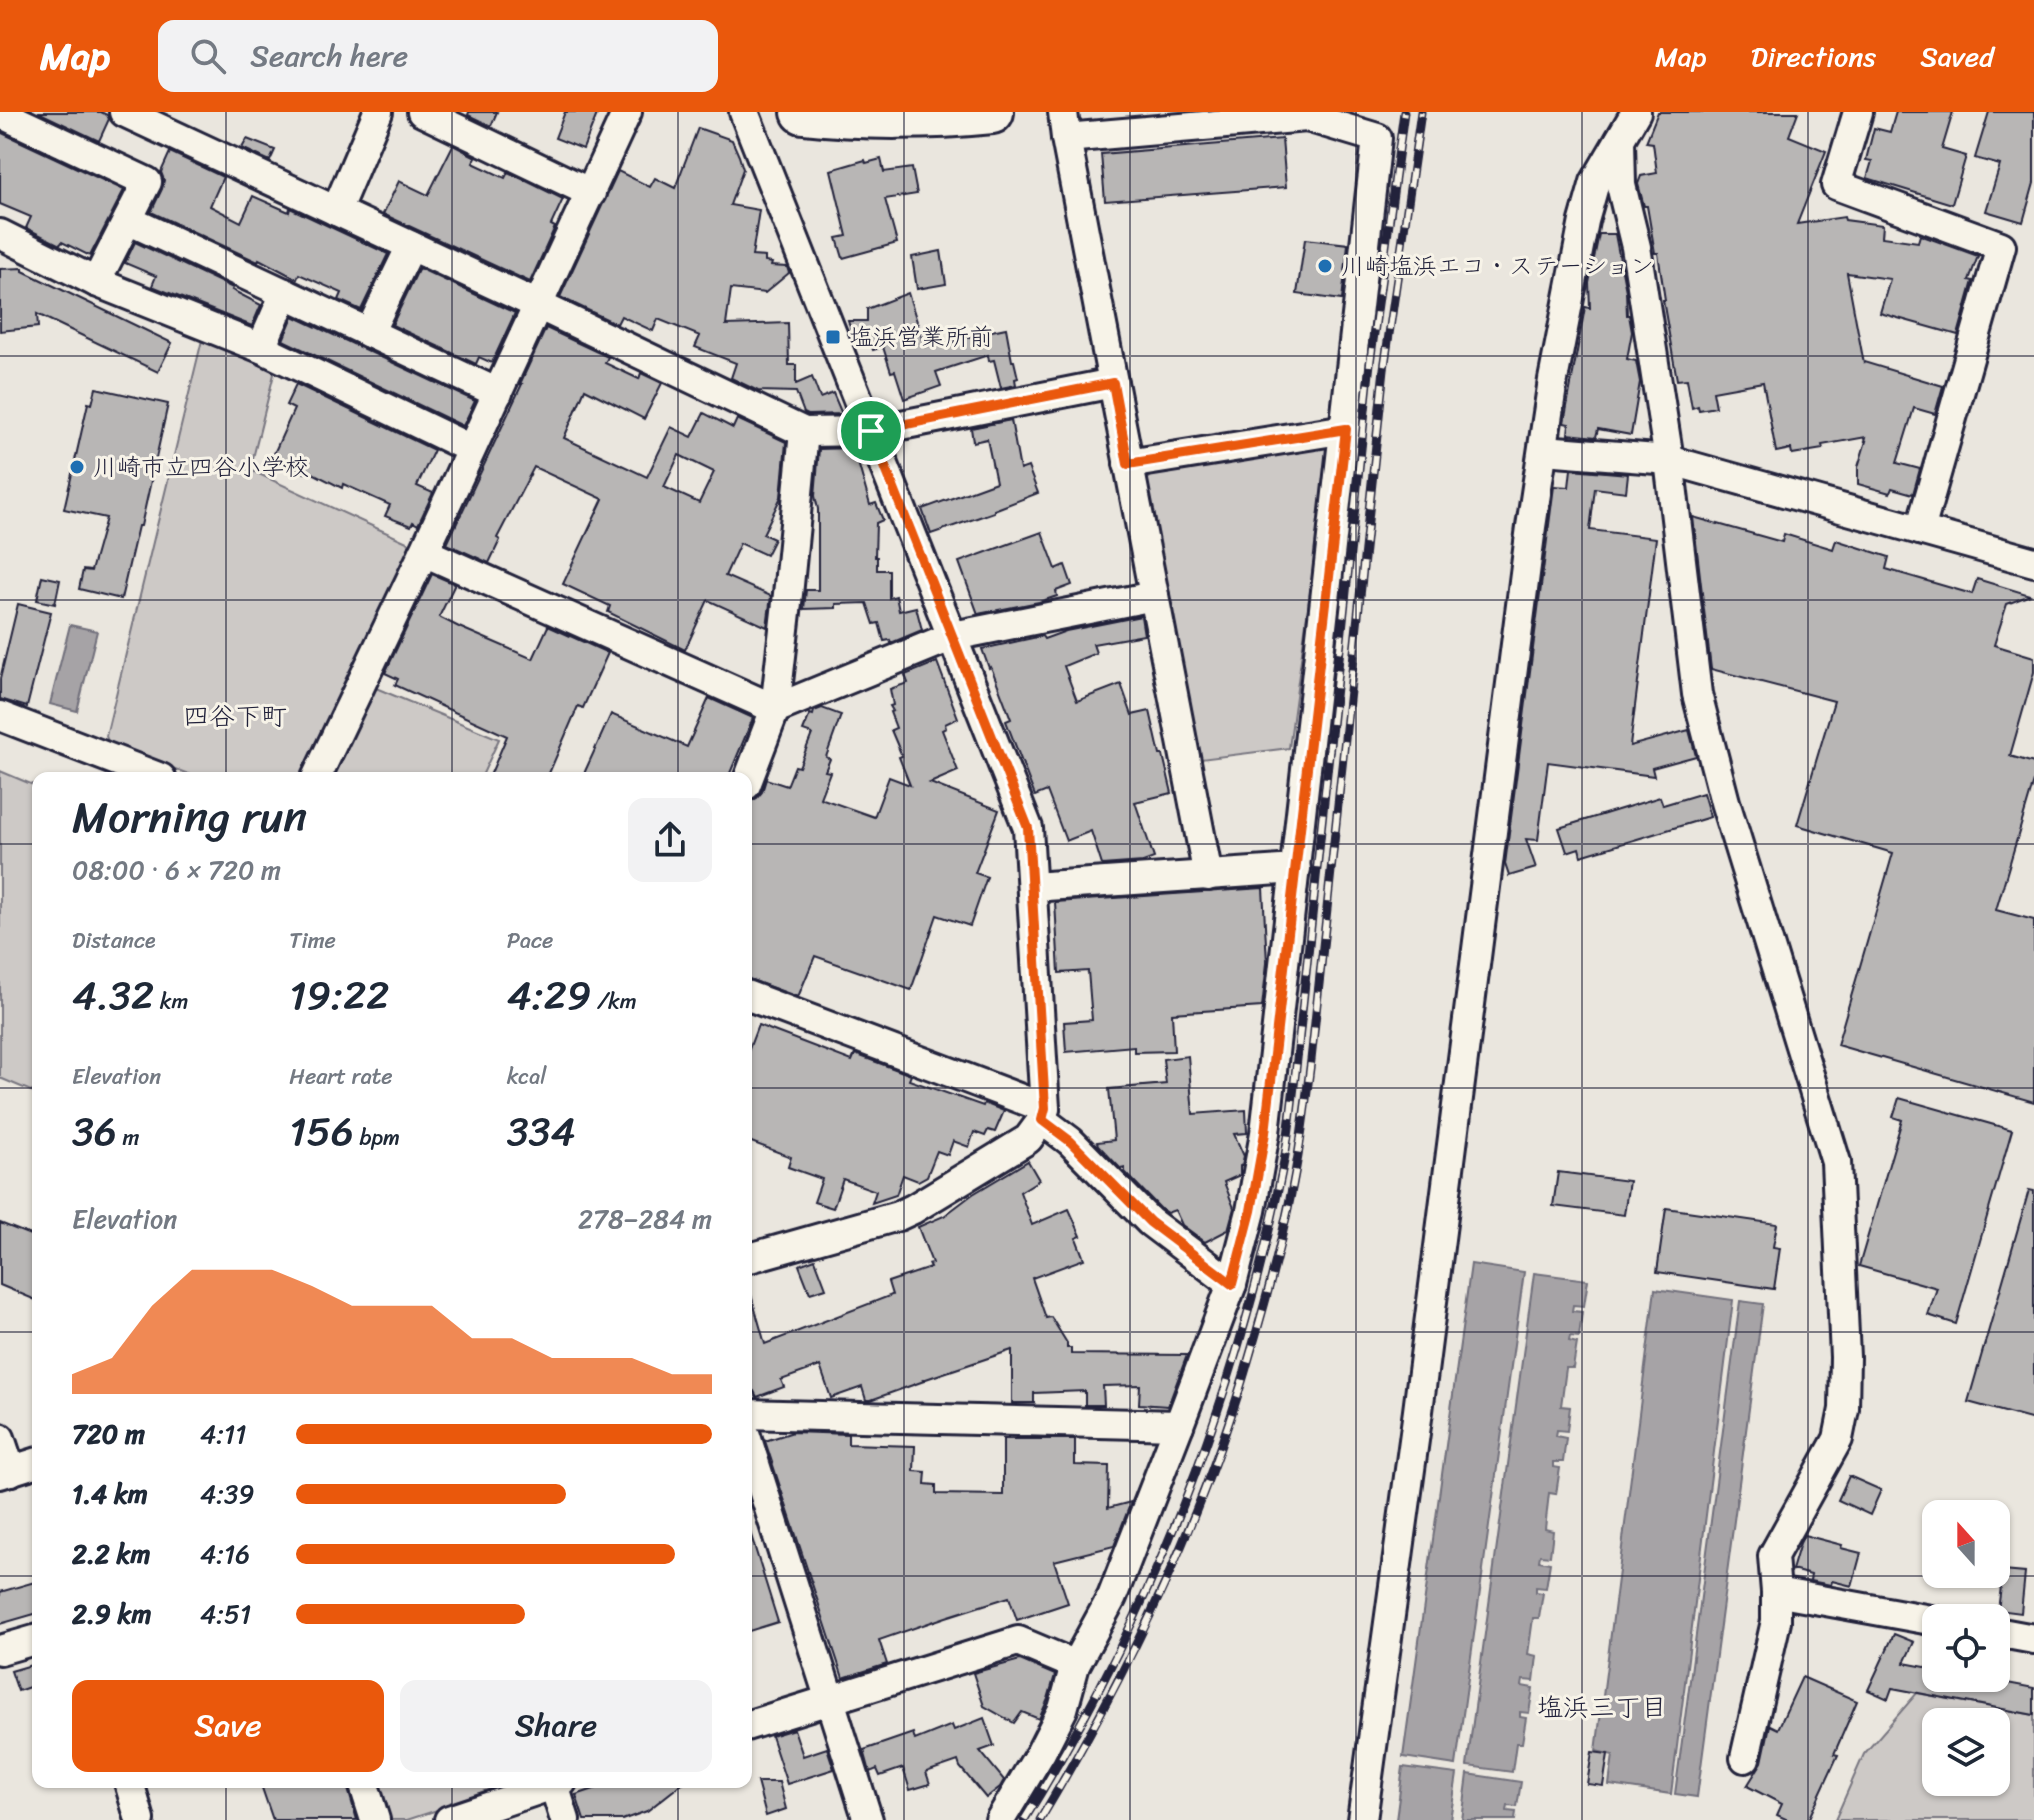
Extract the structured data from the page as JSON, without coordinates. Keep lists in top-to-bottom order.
{
  "districts": ["四谷下町", "塩浜三丁目"],
  "places": {
    "other": ["川崎塩浜エコ・ステーション", "川崎市立四谷小学校"],
    "transit": ["塩浜営業所前"]
  },
  "north": "top",
  "page": {
    "header": "Map",
    "search": "Search here",
    "nav": ["Map", "Directions", "Saved"],
    "heading": ["Morning run", "08:00 · 6 × 720 m"],
    "stats": [
      ["Distance", "4.32 km"],
      ["Time", "19:22"],
      ["Pace", "4:29 /km"],
      ["Elevation", "36 m"],
      ["Heart rate", "156 bpm"],
      ["kcal", "334"]
    ],
    "chart": ["Elevation", "278–284 m"],
    "list": [
      {
        "name": "720 m",
        "note": "4:11"
      },
      {
        "name": "1.4 km",
        "note": "4:39"
      },
      {
        "name": "2.2 km",
        "note": "4:16"
      },
      {
        "name": "2.9 km",
        "note": "4:51"
      }
    ],
    "buttons": ["Save", "Share"]
  }
}
